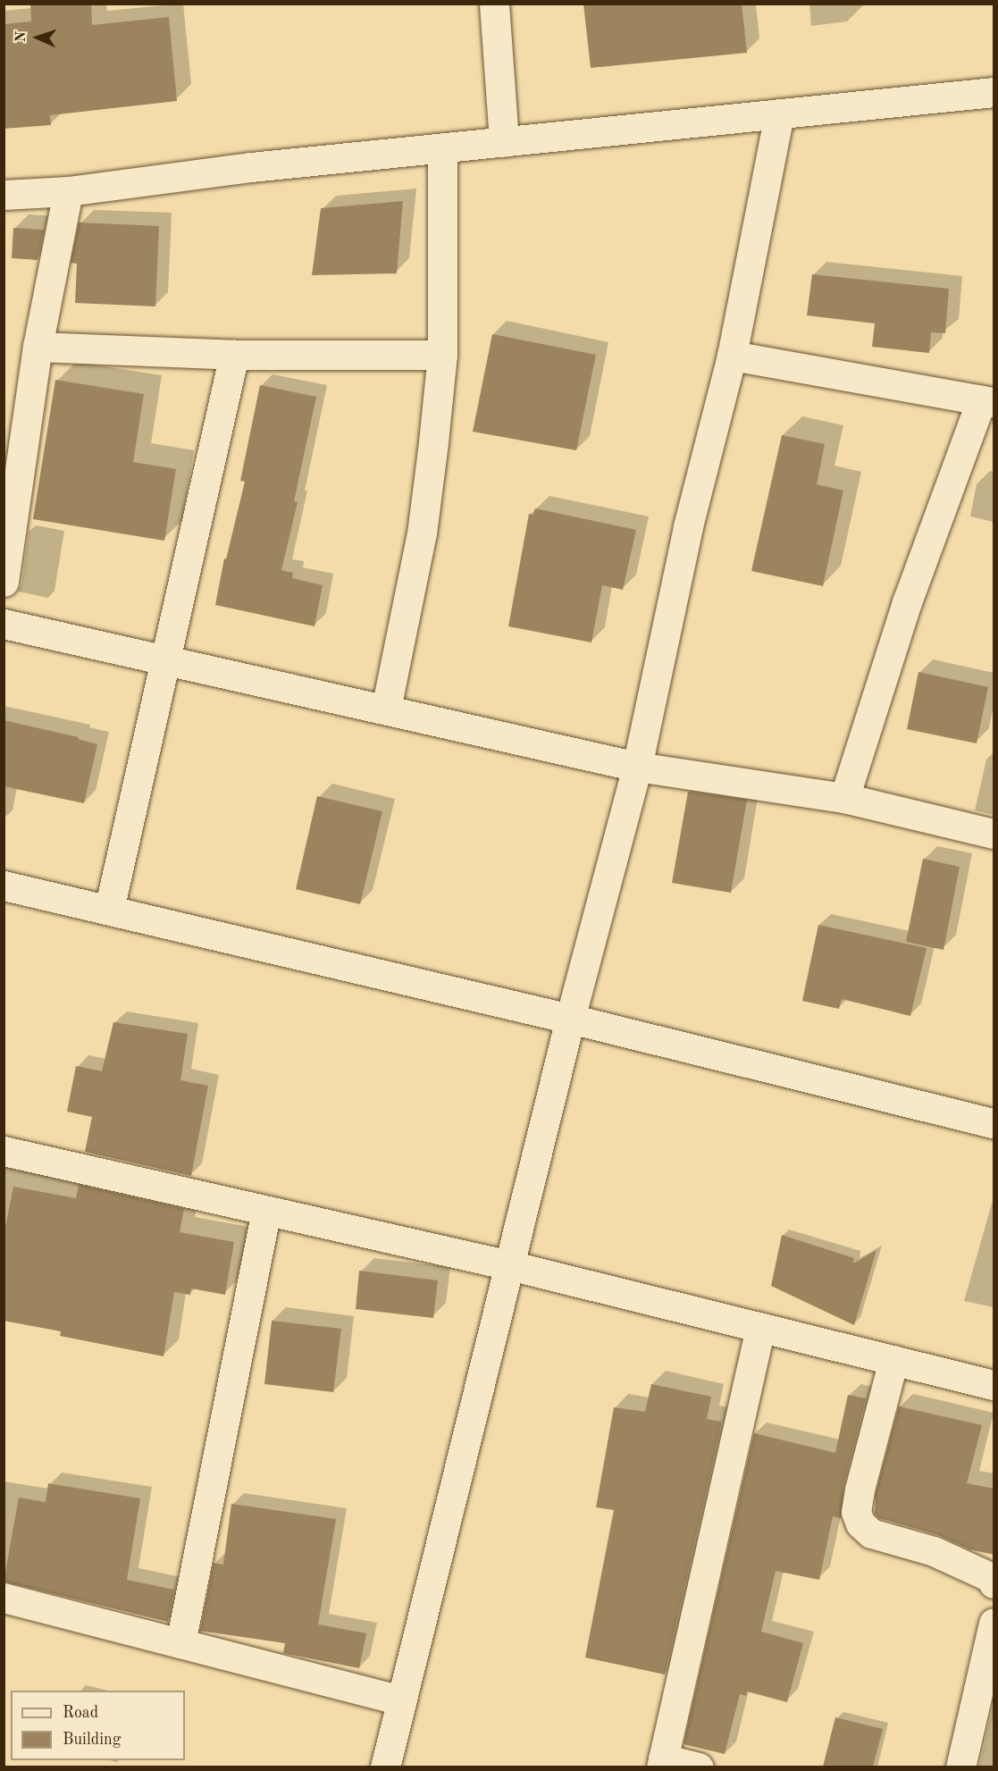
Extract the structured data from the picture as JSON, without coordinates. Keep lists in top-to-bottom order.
{
  "legend": ["Road", "Building"],
  "north": "left"
}
